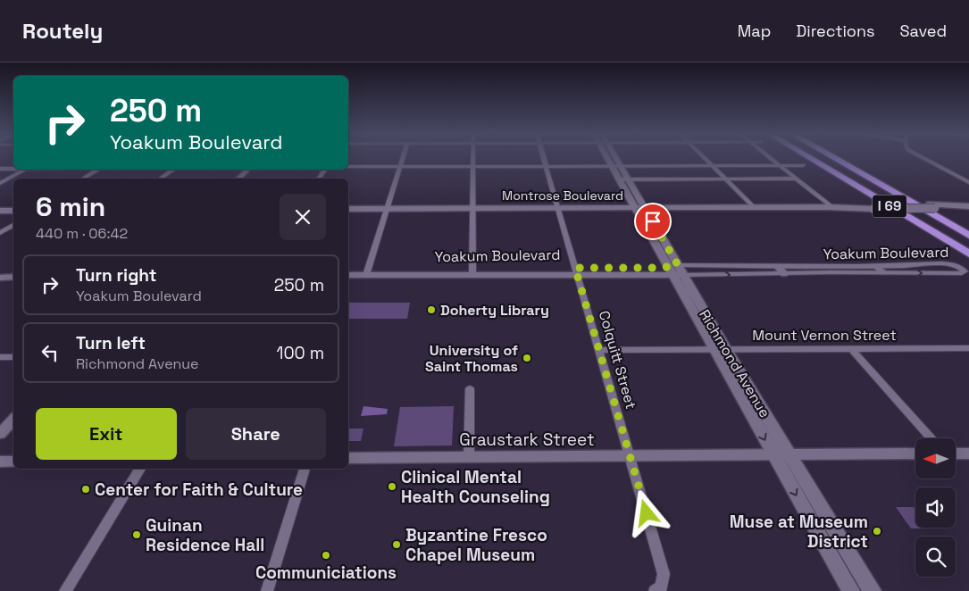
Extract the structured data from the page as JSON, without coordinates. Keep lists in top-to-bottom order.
{
  "streets": {
    "highway": ["I 69"],
    "main road": ["Montrose Boulevard", "Richmond Avenue"],
    "street": [
      "Yoakum Boulevard",
      "Mount Vernon Street",
      "Colquitt Street",
      "Graustark Street"
    ]
  },
  "crossings": [
    ["Montrose Boulevard", "Colquitt Street"],
    ["Montrose Boulevard", "Richmond Avenue"],
    ["Yoakum Boulevard", "Colquitt Street"],
    ["Yoakum Boulevard", "Richmond Avenue"],
    ["Mount Vernon Street", "Colquitt Street"],
    ["Mount Vernon Street", "Richmond Avenue"],
    ["Colquitt Street", "Graustark Street"],
    ["Richmond Avenue", "Graustark Street"]
  ],
  "places": [
    "Doherty Library",
    "University of Saint Thomas",
    "Clinical Mental Health Counseling",
    "Center for Faith & Culture",
    "Muse at Museum District",
    "Guinan Residence Hall",
    "Byzantine Fresco Chapel Museum",
    "Communiciations"
  ],
  "north": "left",
  "page": {
    "header": "Routely",
    "nav": ["Map", "Directions", "Saved"],
    "turn": ["250 m", "Yoakum Boulevard"],
    "heading": ["6 min", "440 m · 06:42"],
    "list": [
      {
        "name": "Turn right",
        "note": "Yoakum Boulevard",
        "value": "250 m"
      },
      {
        "name": "Turn left",
        "note": "Richmond Avenue",
        "value": "100 m"
      }
    ],
    "buttons": ["Exit", "Share"]
  }
}
